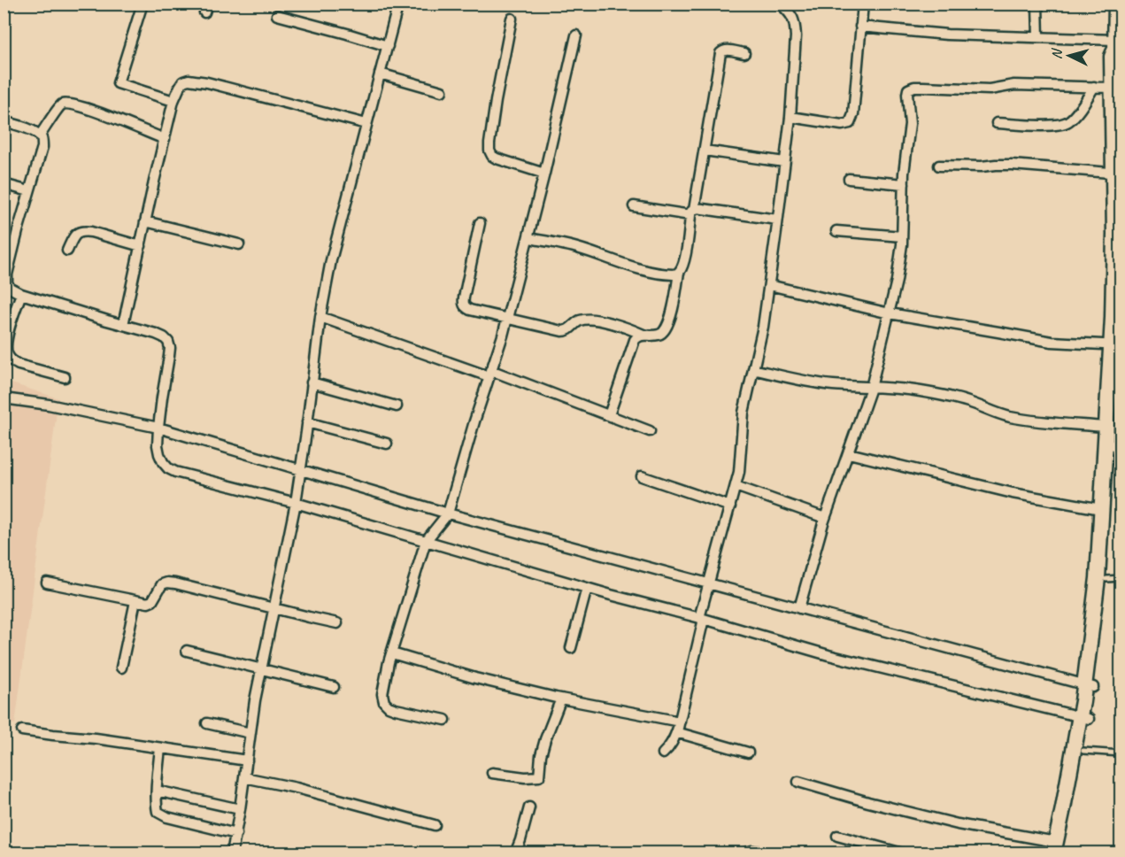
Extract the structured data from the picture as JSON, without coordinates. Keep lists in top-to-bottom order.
{
  "north": "left"
}
